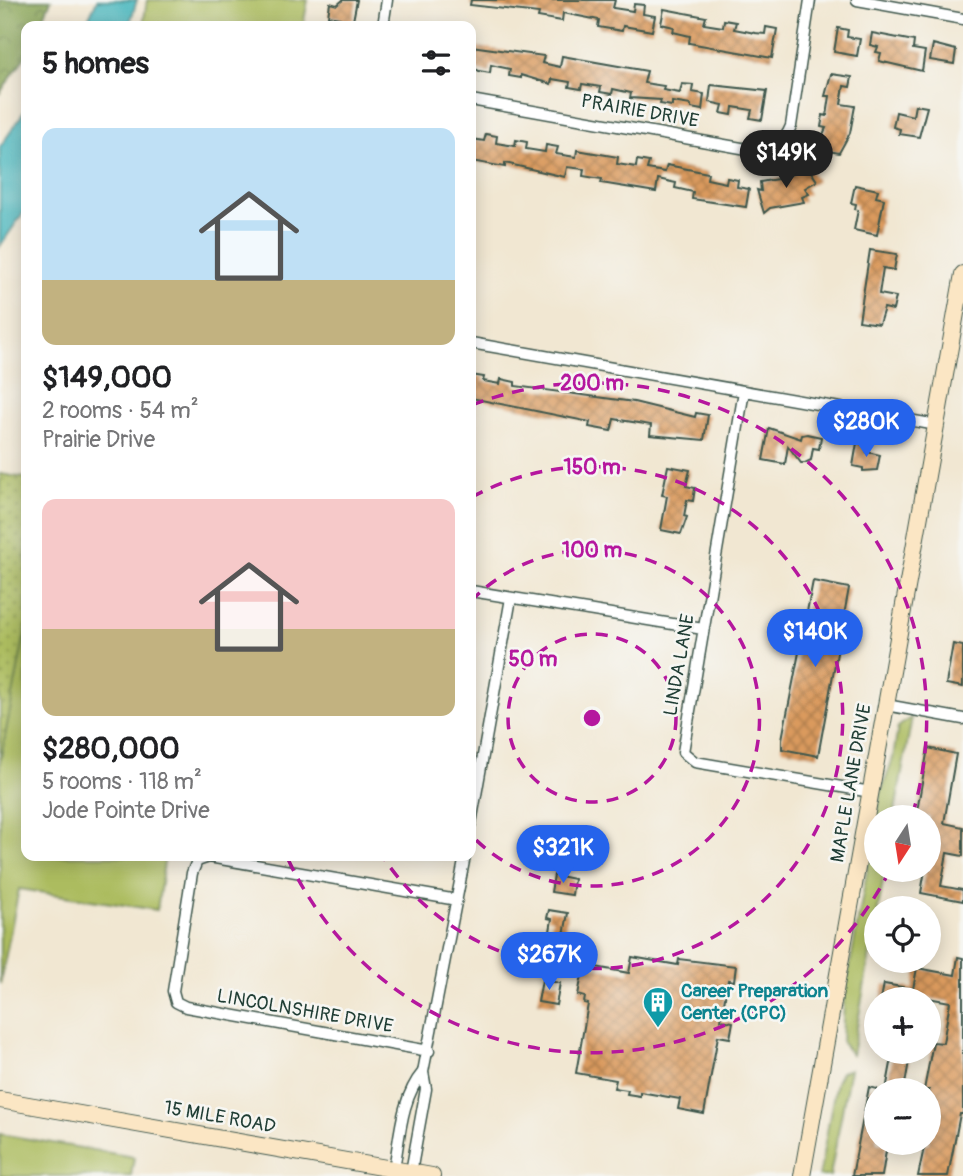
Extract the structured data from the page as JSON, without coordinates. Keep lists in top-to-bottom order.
{
  "streets": {
    "street": [
      "PRAIRIE DRIVE",
      "LINDA LANE",
      "MAPLE LANE DRIVE",
      "LINCOLNSHIRE DRIVE",
      "15 MILE ROAD"
    ]
  },
  "crossings": [
    ["LINDA LANE", "MAPLE LANE DRIVE"]
  ],
  "places": {
    "building": ["Career Preparation Center (CPC)"]
  },
  "north": "bottom",
  "page": {
    "heading": "5 homes",
    "list": [
      {
        "name": "$149,000",
        "note": "2 rooms · 54 m² · Prairie Drive"
      },
      {
        "name": "$280,000",
        "note": "5 rooms · 118 m² · Jode Pointe Drive"
      }
    ],
    "price": [
      "$149K",
      "$280K",
      "$140K",
      "$321K",
      "$267K"
    ],
    "map_buttons": ["+", "−"]
  },
  "rings": [
    "200 m",
    "150 m",
    "100 m",
    "50 m"
  ]
}
